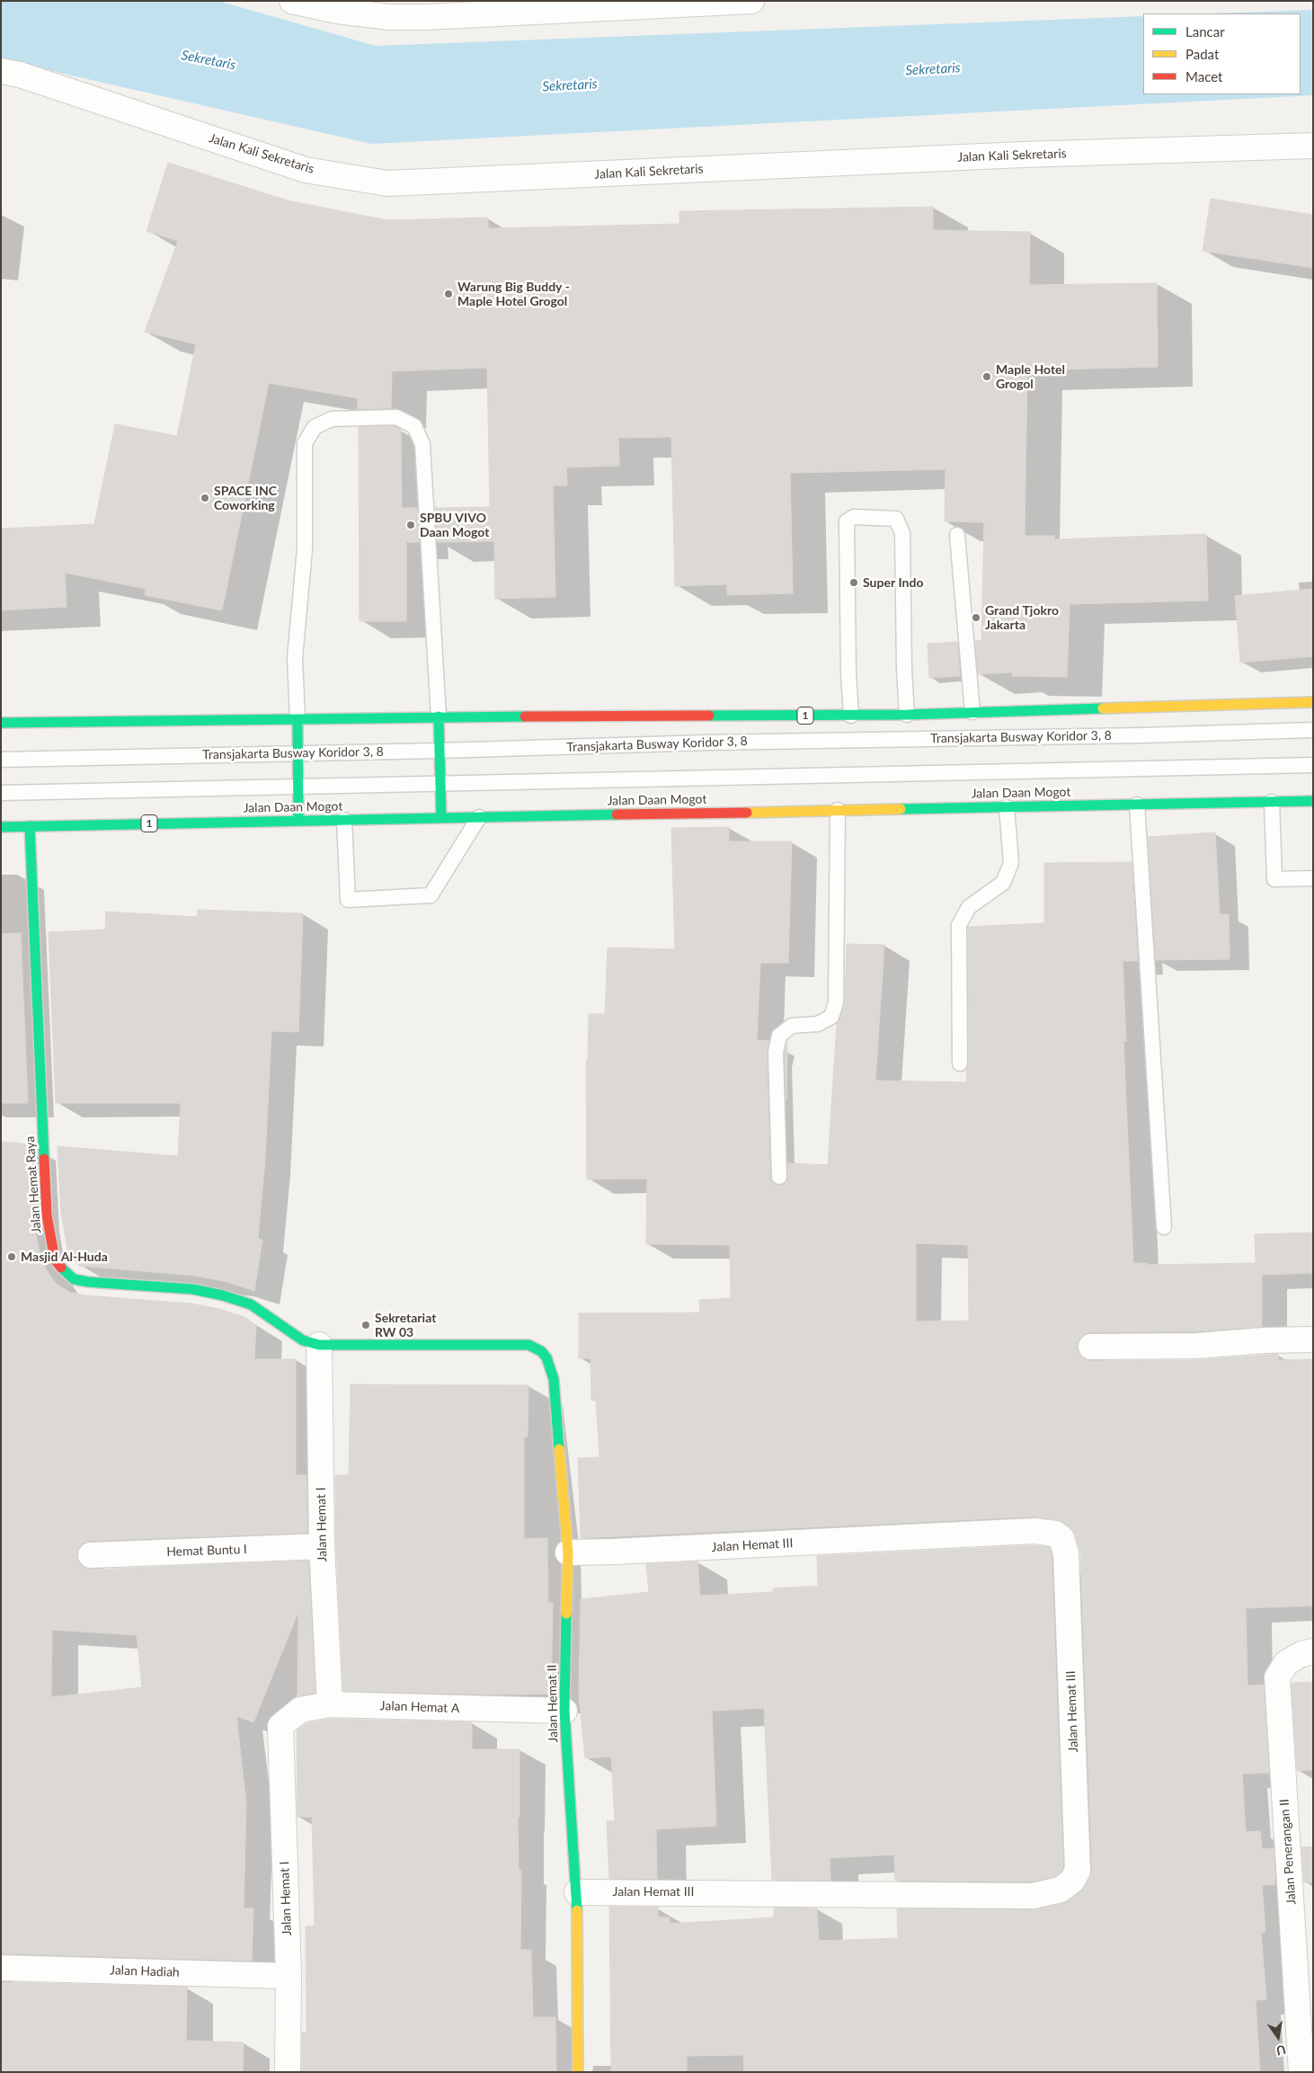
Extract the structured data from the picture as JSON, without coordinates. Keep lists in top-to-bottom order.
{
  "streets": {
    "main road": [
      "1",
      "Jalan Daan Mogot",
      "Jalan Hemat Raya",
      "Jalan Hemat II"
    ],
    "street": [
      "Jalan Kali Sekretaris",
      "Jalan Hemat I",
      "Jalan Hemat III",
      "Hemat Buntu I",
      "Jalan Hemat A",
      "Jalan Penerangan II",
      "Jalan Hadiah"
    ],
    "lane": ["Transjakarta Busway Koridor 3, 8"]
  },
  "crossings": [
    ["Jalan Daan Mogot", "Jalan Hemat Raya"],
    ["Jalan Hemat Raya", "Jalan Hemat I"],
    ["Jalan Hemat Raya", "Jalan Hemat II"],
    ["Jalan Hemat I", "Hemat Buntu I"],
    ["Jalan Hemat I", "Jalan Hemat A"],
    ["Jalan Hemat I", "Jalan Hadiah"],
    ["Jalan Hemat III", "Jalan Hemat II"],
    ["Jalan Hemat II", "Jalan Hemat A"]
  ],
  "water": ["Sekretaris"],
  "places": [
    "Warung Big Buddy - Maple Hotel Grogol",
    "Maple Hotel Grogol",
    "SPACE INC Coworking",
    "SPBU VIVO Daan Mogot",
    "Super Indo",
    "Grand Tjokro Jakarta",
    "Masjid Al-Huda",
    "Sekretariat RW 03"
  ],
  "legend": ["Lancar", "Padat", "Macet"],
  "north": "bottom"
}
